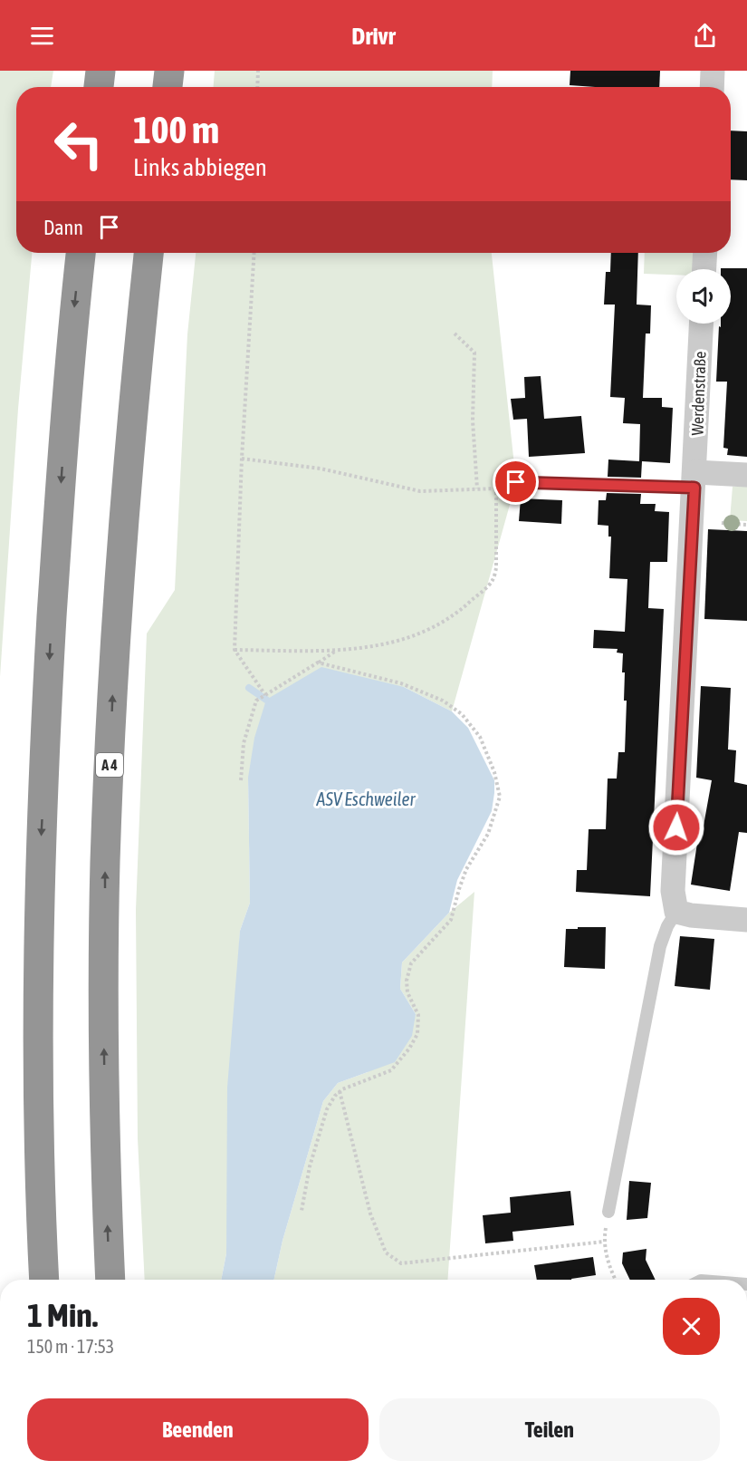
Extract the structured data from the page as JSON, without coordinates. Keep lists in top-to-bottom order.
{
  "streets": {
    "highway": ["A 4"],
    "street": ["Werdenstraße"]
  },
  "water": ["ASV Eschweiler"],
  "page": {
    "header": "Drivr",
    "turn": ["100 m", "Links abbiegen"],
    "then": "Dann",
    "heading": ["1 Min.", "150 m · 17:53"],
    "buttons": ["Beenden", "Teilen"]
  }
}
